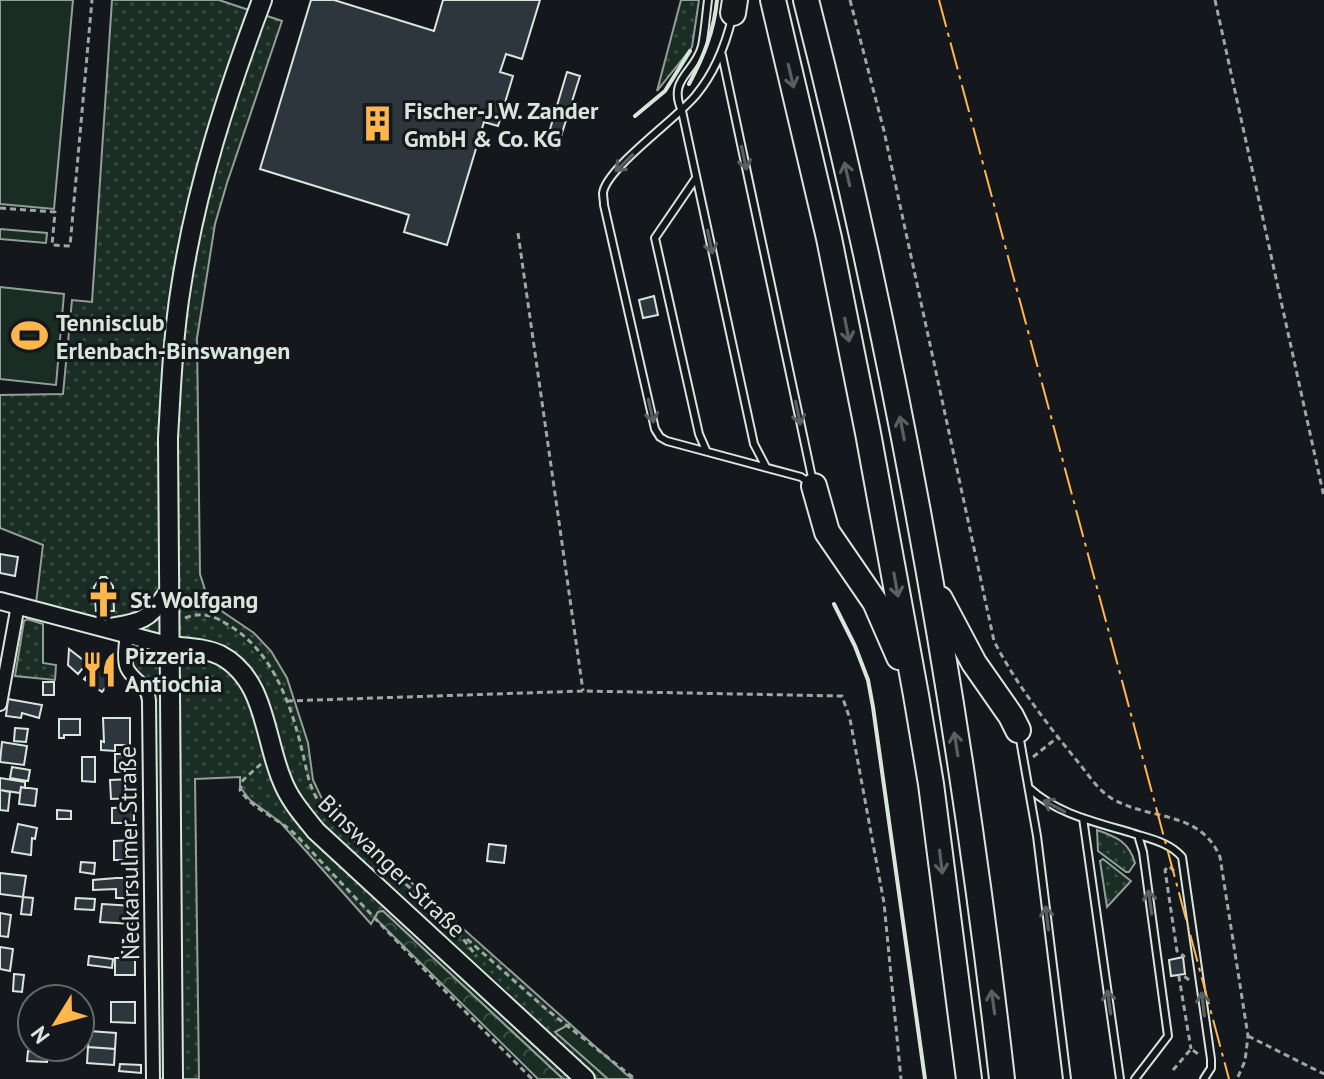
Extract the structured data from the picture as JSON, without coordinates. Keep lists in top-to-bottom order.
{
  "streets": {
    "main road": ["Binswanger Straße"],
    "street": ["Neckarsulmer Straße"]
  },
  "places": {
    "building": ["Fischer-J.W. Zander GmbH & Co. KG"],
    "sports": ["Tennisclub Erlenbach-Binswangen"],
    "church": ["St. Wolfgang"],
    "restaurant": ["Pizzeria Antiochia"]
  },
  "north": "bottom left"
}
